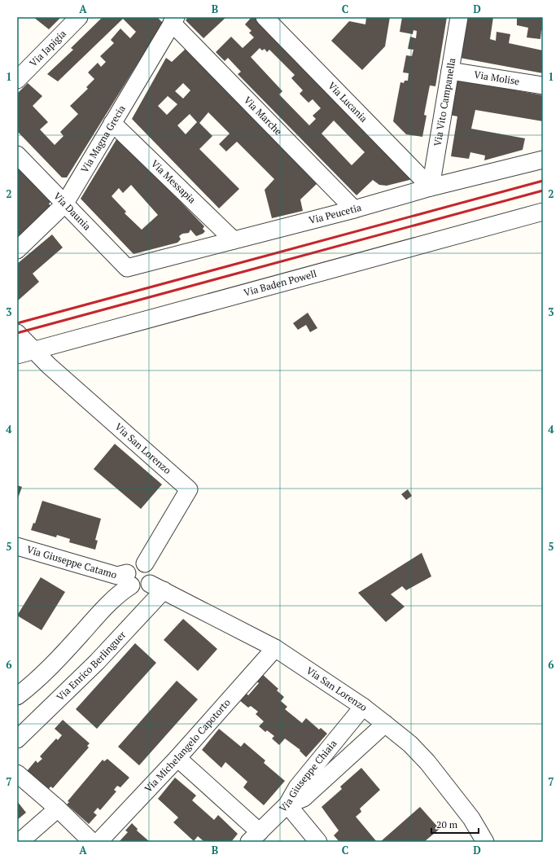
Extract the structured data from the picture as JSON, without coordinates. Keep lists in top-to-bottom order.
{
  "streets": {
    "street": [
      "Via Japigia",
      "Via Molise",
      "Via Lucania",
      "Via Vito Campanella",
      "Via Marche",
      "Via Magna Grecia",
      "Via Messapia",
      "Via Daunia",
      "Via Peucetia",
      "Via Baden Powell",
      "Via San Lorenzo",
      "Via Giuseppe Catamo",
      "Via Enrico Berlinguer",
      "Via Michelangelo Capotorto",
      "Via Giuseppe Chiaia"
    ]
  },
  "crossings": [
    ["Via Molise", "Via Vito Campanella"],
    ["Via Lucania", "Via Vito Campanella"],
    ["Via Lucania", "Via Peucetia"],
    ["Via Vito Campanella", "Via Peucetia"],
    ["Via Marche", "Via Magna Grecia"],
    ["Via Marche", "Via Peucetia"],
    ["Via Magna Grecia", "Via Messapia"],
    ["Via Magna Grecia", "Via Daunia"],
    ["Via Messapia", "Via Peucetia"],
    ["Via Daunia", "Via Peucetia"],
    ["Via Baden Powell", "Via San Lorenzo"],
    ["Via San Lorenzo", "Via Giuseppe Catamo"],
    ["Via San Lorenzo", "Via Enrico Berlinguer"],
    ["Via San Lorenzo", "Via Michelangelo Capotorto"],
    ["Via San Lorenzo", "Via Giuseppe Chiaia"],
    ["Via Giuseppe Catamo", "Via Enrico Berlinguer"]
  ],
  "scale_bar": "20 m",
  "grid": {
    "columns": [
      "A",
      "B",
      "C",
      "D"
    ],
    "rows": [
      "1",
      "2",
      "3",
      "4",
      "5",
      "6",
      "7"
    ]
  }
}
